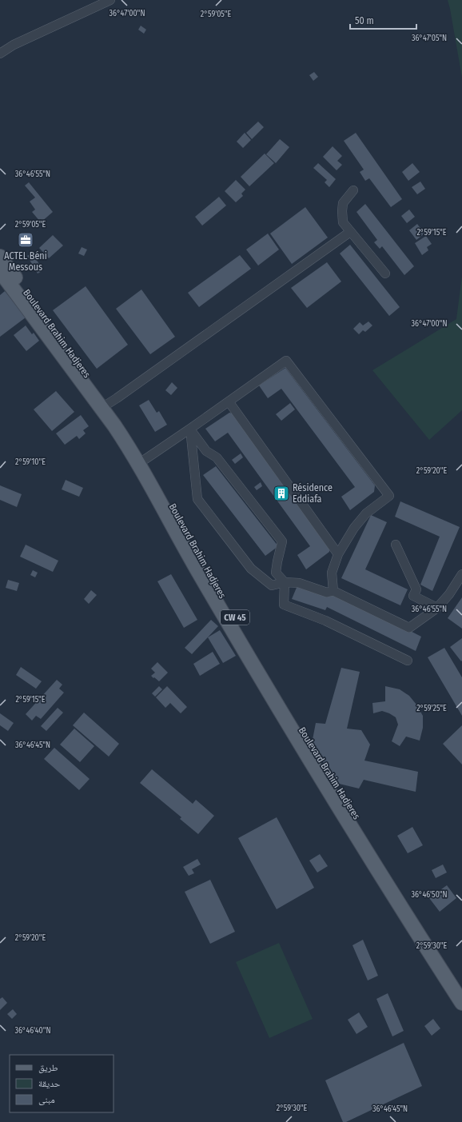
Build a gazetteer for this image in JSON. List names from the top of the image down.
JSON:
{
  "streets": {
    "main road": ["Boulevard Brahim Hadjeres", "CW 45"]
  },
  "places": {
    "office": ["ACTEL Béni Messous"],
    "building": ["Résidence Eddiafa"]
  },
  "legend": ["طريق", "حديقة", "مبنى"],
  "scale_bar": "50 m",
  "coordinates": [
    "36°47'00\"N",
    "2°59'05\"E",
    "36°47'05\"N",
    "36°46'55\"N",
    "2°59'15\"E",
    "2°59'10\"E",
    "2°59'20\"E",
    "2°59'25\"E",
    "36°46'45\"N",
    "36°46'50\"N",
    "2°59'30\"E",
    "36°46'40\"N"
  ]
}
